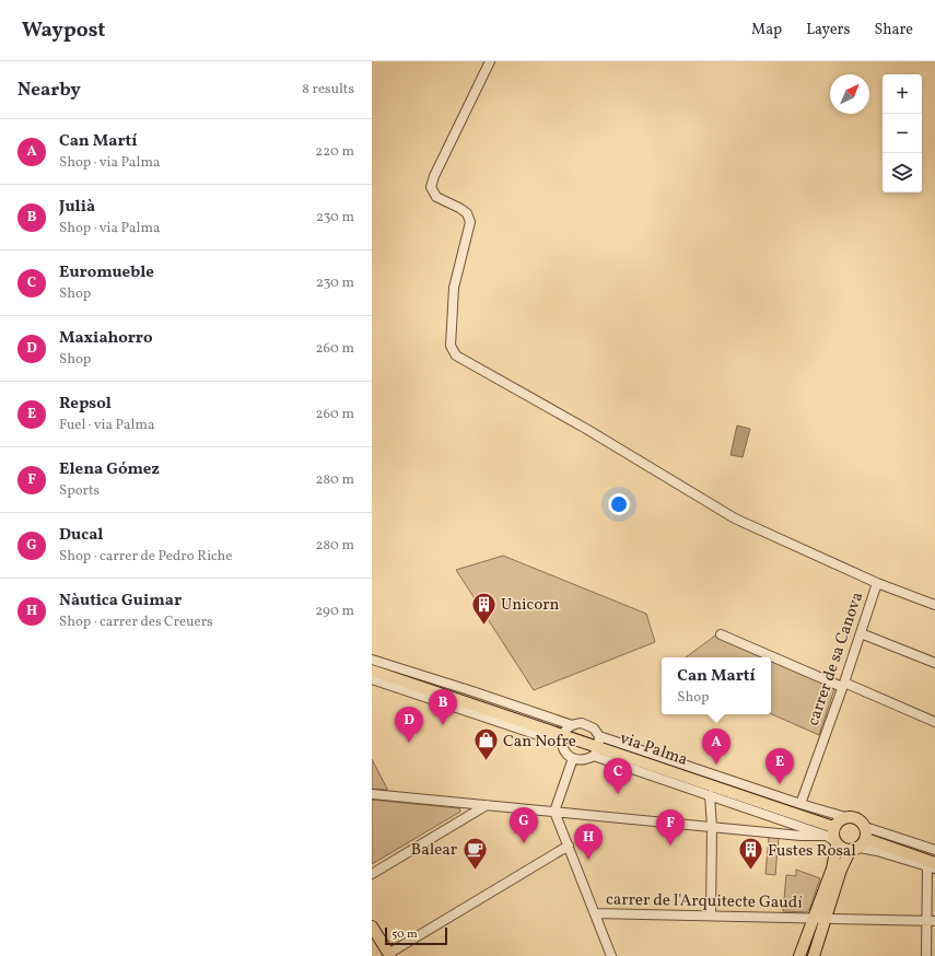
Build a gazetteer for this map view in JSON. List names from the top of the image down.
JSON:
{
  "streets": {
    "main road": ["via Palma"],
    "street": ["carrer de sa Canova", "carrer de l'Arquitecte Gaudí"]
  },
  "crossings": [
    ["carrer de sa Canova", "via Palma"]
  ],
  "places": {
    "building": ["Unicorn", "Fustes Rosal"],
    "shop": ["Can Nofre"],
    "cafe": ["Balear"]
  },
  "scale_bar": "50 m",
  "north": "top right",
  "page": {
    "header": "Waypost",
    "nav": ["Map", "Layers", "Share"],
    "heading": ["Nearby", "8 results"],
    "map_buttons": ["+", "−"],
    "list": [
      {
        "mark": "A",
        "name": "Can Martí",
        "note": "Shop · via Palma",
        "value": "220 m"
      },
      {
        "mark": "B",
        "name": "Julià",
        "note": "Shop · via Palma",
        "value": "230 m"
      },
      {
        "mark": "C",
        "name": "Euromueble",
        "note": "Shop",
        "value": "230 m"
      },
      {
        "mark": "D",
        "name": "Maxiahorro",
        "note": "Shop",
        "value": "260 m"
      },
      {
        "mark": "E",
        "name": "Repsol",
        "note": "Fuel · via Palma",
        "value": "260 m"
      },
      {
        "mark": "F",
        "name": "Elena Gómez",
        "note": "Sports",
        "value": "280 m"
      },
      {
        "mark": "G",
        "name": "Ducal",
        "note": "Shop · carrer de Pedro Riche",
        "value": "280 m"
      },
      {
        "mark": "H",
        "name": "Nàutica Guimar",
        "note": "Shop · carrer des Creuers",
        "value": "290 m"
      }
    ],
    "popup": ["Can Martí", "Shop"],
    "pins": [
      "B",
      "D",
      "A",
      "E",
      "C",
      "G",
      "F",
      "H"
    ],
    "scale": "50 m"
  }
}
